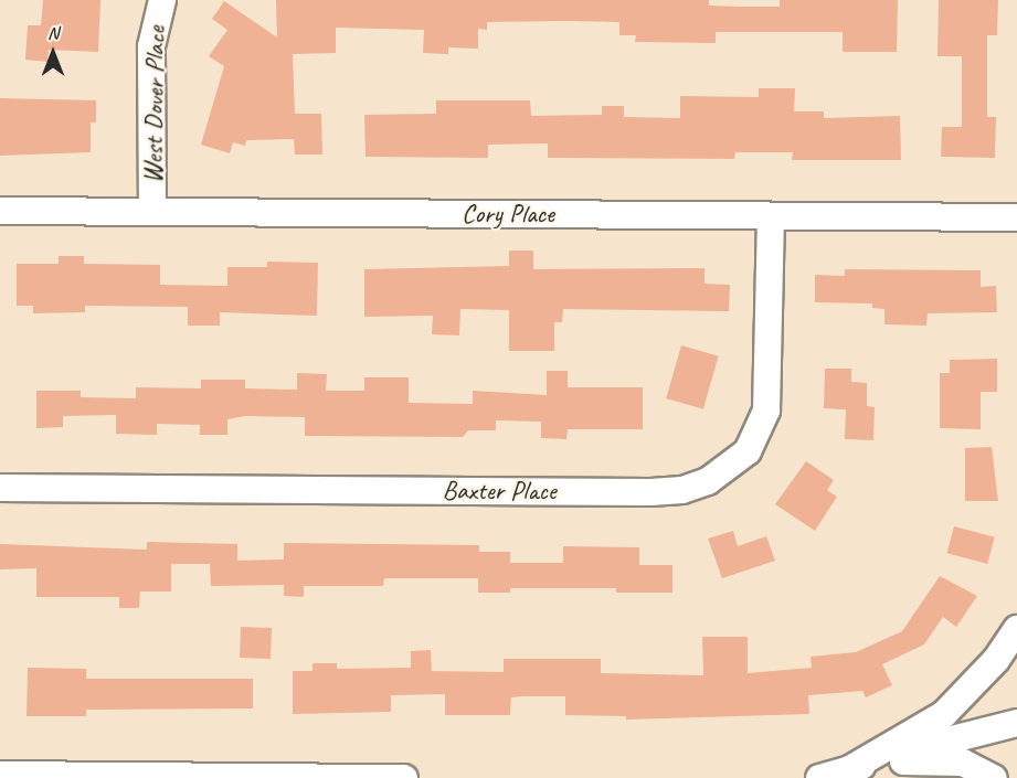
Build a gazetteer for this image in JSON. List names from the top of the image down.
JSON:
{
  "streets": {
    "street": ["West Dover Place", "Cory Place", "Baxter Place"]
  },
  "crossings": [
    ["West Dover Place", "Cory Place"],
    ["Cory Place", "Baxter Place"]
  ],
  "north": "top"
}
